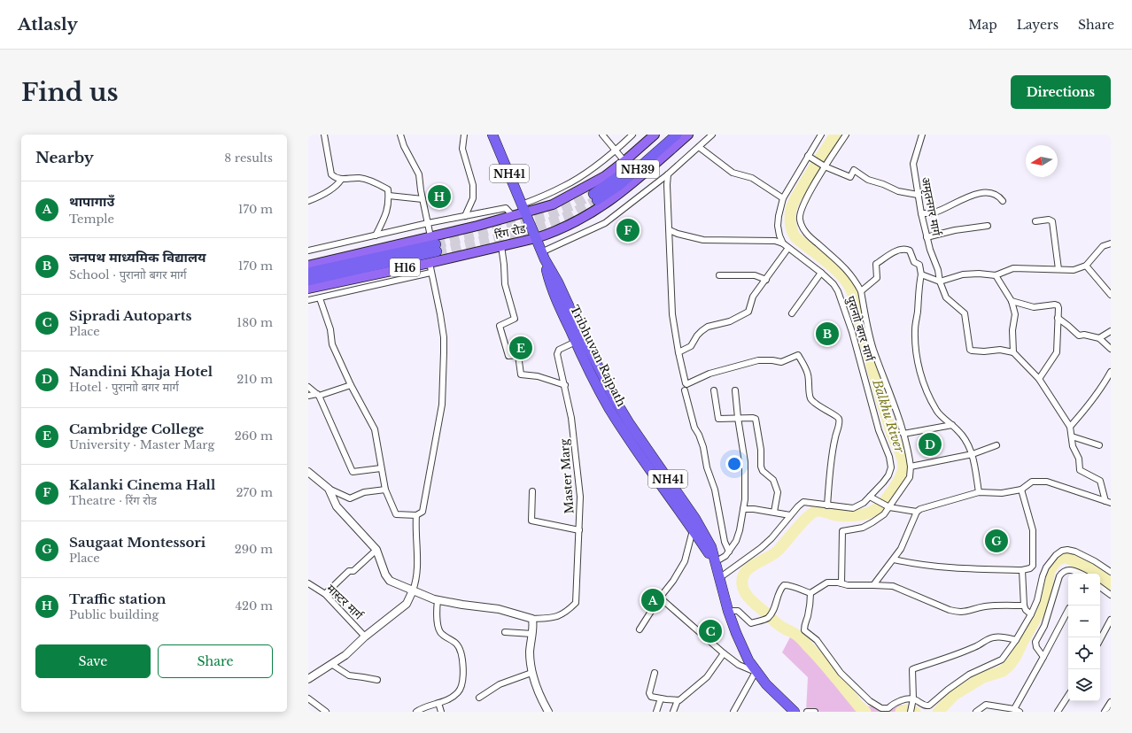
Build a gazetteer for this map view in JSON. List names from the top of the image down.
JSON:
{
  "streets": {
    "highway": ["NH39", "NH41", "Tribhuvan Rajpath"],
    "main road": ["रिंग रोड", "H16"],
    "street": [
      "अमृतनगर मार्ग",
      "पुरानाो बगर मार्ग",
      "Master Marg",
      "मास्टर मार्ग"
    ]
  },
  "crossings": [
    ["NH41", "रिंग रोड"],
    ["NH41", "Tribhuvan Rajpath"],
    ["रिंग रोड", "Tribhuvan Rajpath"],
    ["पुरानाो बगर मार्ग", "Tribhuvan Rajpath"],
    ["Tribhuvan Rajpath", "Master Marg"]
  ],
  "water": ["Balkhu River"],
  "north": "left",
  "page": {
    "header": "Atlasly",
    "nav": ["Map", "Layers", "Share"],
    "buttons": [
      "Directions",
      ["Save", "Share"]
    ],
    "title": "Find us",
    "heading": ["Nearby", "8 results"],
    "list": [
      {
        "mark": "A",
        "name": "थापागाउँ",
        "note": "Temple",
        "value": "170 m"
      },
      {
        "mark": "B",
        "name": "जनपथ माध्यमिक विद्यालय",
        "note": "School · पुरानाो बगर मार्ग",
        "value": "170 m"
      },
      {
        "mark": "C",
        "name": "Sipradi Autoparts",
        "note": "Place",
        "value": "180 m"
      },
      {
        "mark": "D",
        "name": "Nandini Khaja Hotel",
        "note": "Hotel · पुरानाो बगर मार्ग",
        "value": "210 m"
      },
      {
        "mark": "E",
        "name": "Cambridge College",
        "note": "University · Master Marg",
        "value": "260 m"
      },
      {
        "mark": "F",
        "name": "Kalanki Cinema Hall",
        "note": "Theatre · रिंग रोड",
        "value": "270 m"
      },
      {
        "mark": "G",
        "name": "Saugaat Montessori",
        "note": "Place",
        "value": "290 m"
      },
      {
        "mark": "H",
        "name": "Traffic station",
        "note": "Public building",
        "value": "420 m"
      }
    ],
    "pins": [
      "H",
      "F",
      "B",
      "E",
      "D",
      "G",
      "A",
      "C"
    ],
    "map_buttons": ["+", "−"]
  }
}
